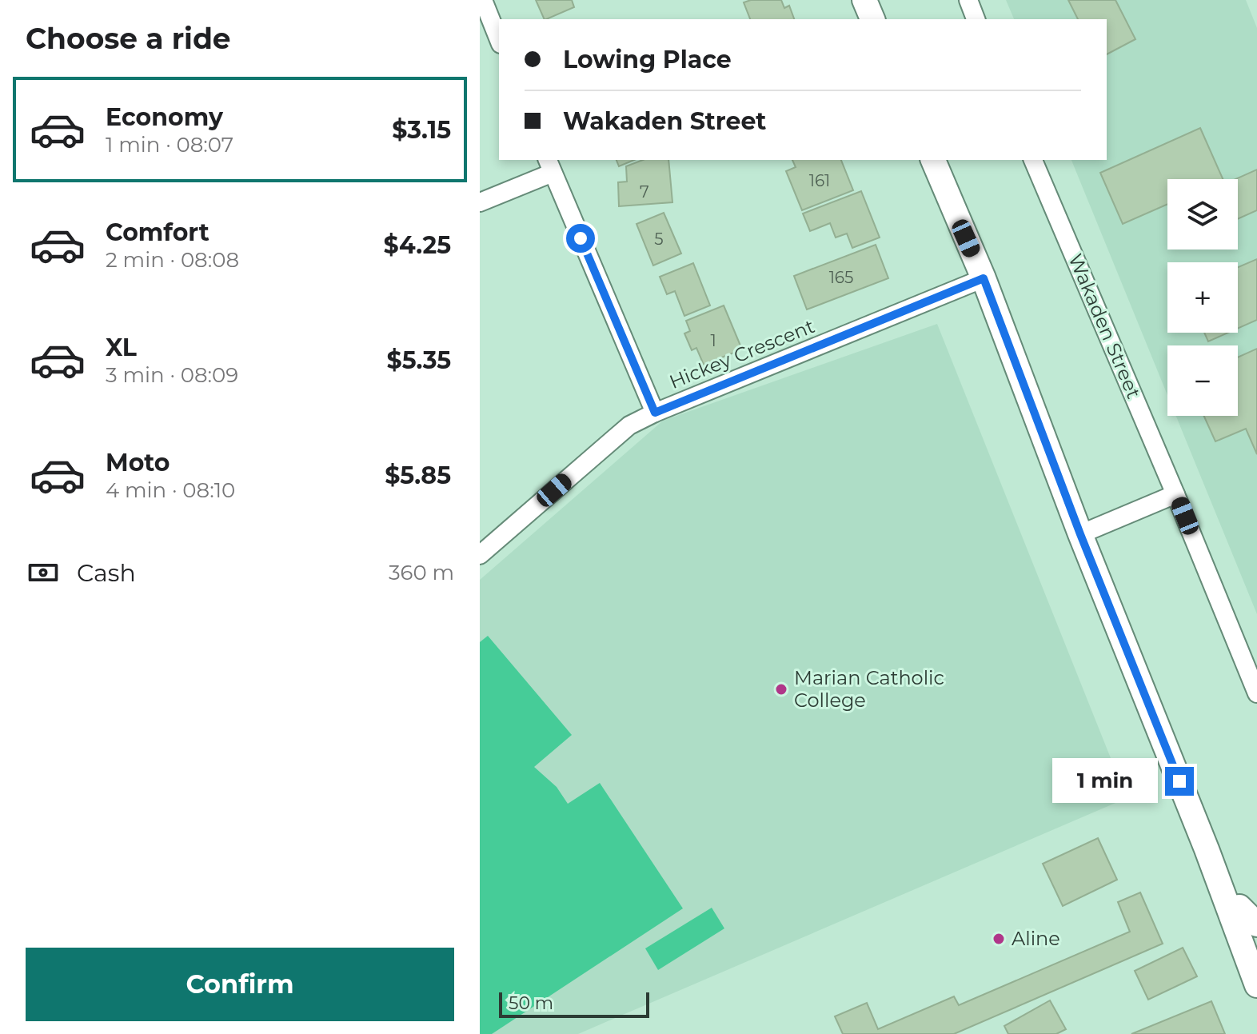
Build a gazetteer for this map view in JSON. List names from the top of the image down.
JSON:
{
  "streets": {
    "street": ["Wakaden Street", "Hickey Crescent"]
  },
  "places": ["Marian Catholic College", "Aline"],
  "house_numbers": [
    "161",
    "7",
    "5",
    "165",
    "1"
  ],
  "scale_bar": "50 m",
  "page": {
    "heading": "Choose a ride",
    "banner": ["Lowing Place", "Wakaden Street"],
    "list": [
      {
        "name": "Economy",
        "note": "1 min · 08:07",
        "value": "$3.15"
      },
      {
        "name": "Comfort",
        "note": "2 min · 08:08",
        "value": "$4.25"
      },
      {
        "name": "XL",
        "note": "3 min · 08:09",
        "value": "$5.35"
      },
      {
        "name": "Moto",
        "note": "4 min · 08:10",
        "value": "$5.85"
      }
    ],
    "map_buttons": ["+", "−"],
    "pay": ["Cash", "360 m"],
    "bubble": "1 min",
    "buttons": "Confirm",
    "scale": "50 m"
  }
}
